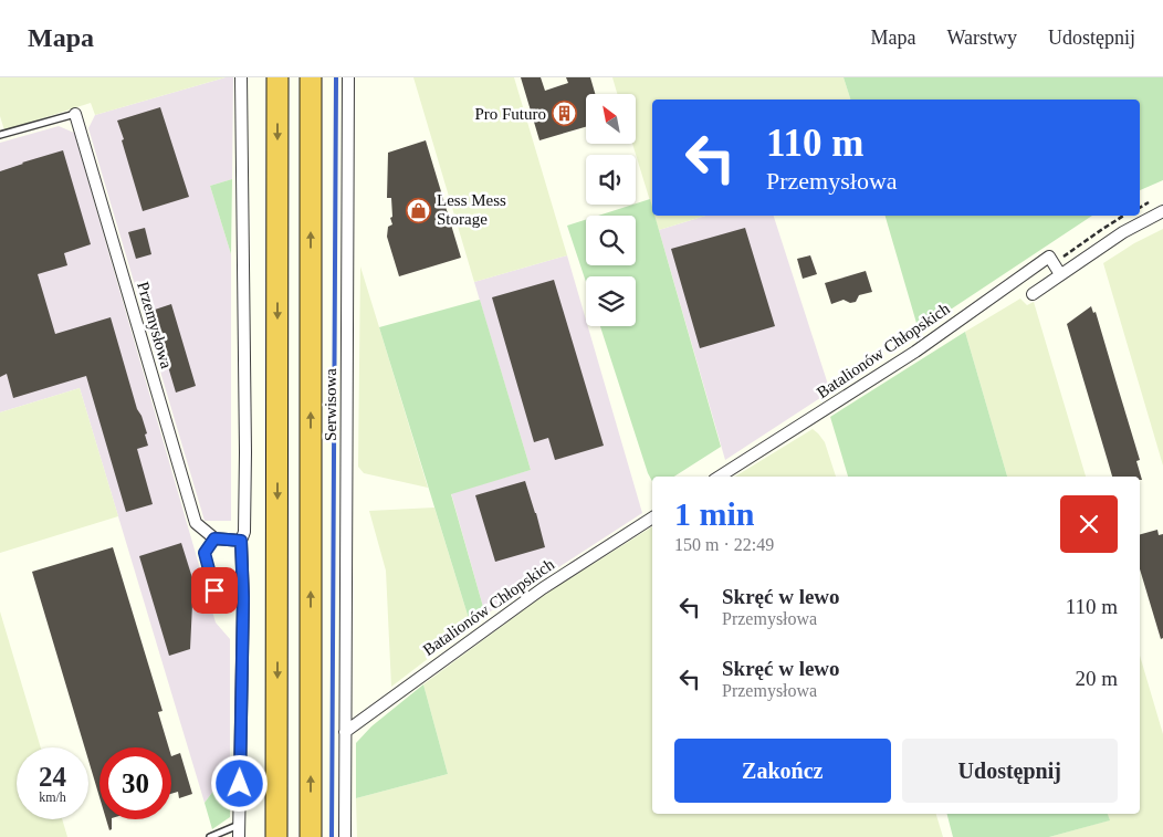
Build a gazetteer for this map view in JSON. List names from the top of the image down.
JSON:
{
  "streets": {
    "street": ["Przemysłowa", "Batalionów Chłopskich", "Serwisowa"]
  },
  "crossings": [
    ["Batalionów Chłopskich", "Serwisowa"]
  ],
  "places": {
    "building": ["Pro Futuro"],
    "shop": ["Less Mess Storage"]
  },
  "north": "top left",
  "page": {
    "header": "Mapa",
    "nav": ["Mapa", "Warstwy", "Udostępnij"],
    "turn": ["110 m", "Przemysłowa"],
    "heading": ["1 min", "150 m · 22:49"],
    "list": [
      {
        "name": "Skręć w lewo",
        "note": "Przemysłowa",
        "value": "110 m"
      },
      {
        "name": "Skręć w lewo",
        "note": "Przemysłowa",
        "value": "20 m"
      }
    ],
    "buttons": ["Zakończ", "Udostępnij"],
    "speed": "24 km/h",
    "limit": "30"
  }
}
